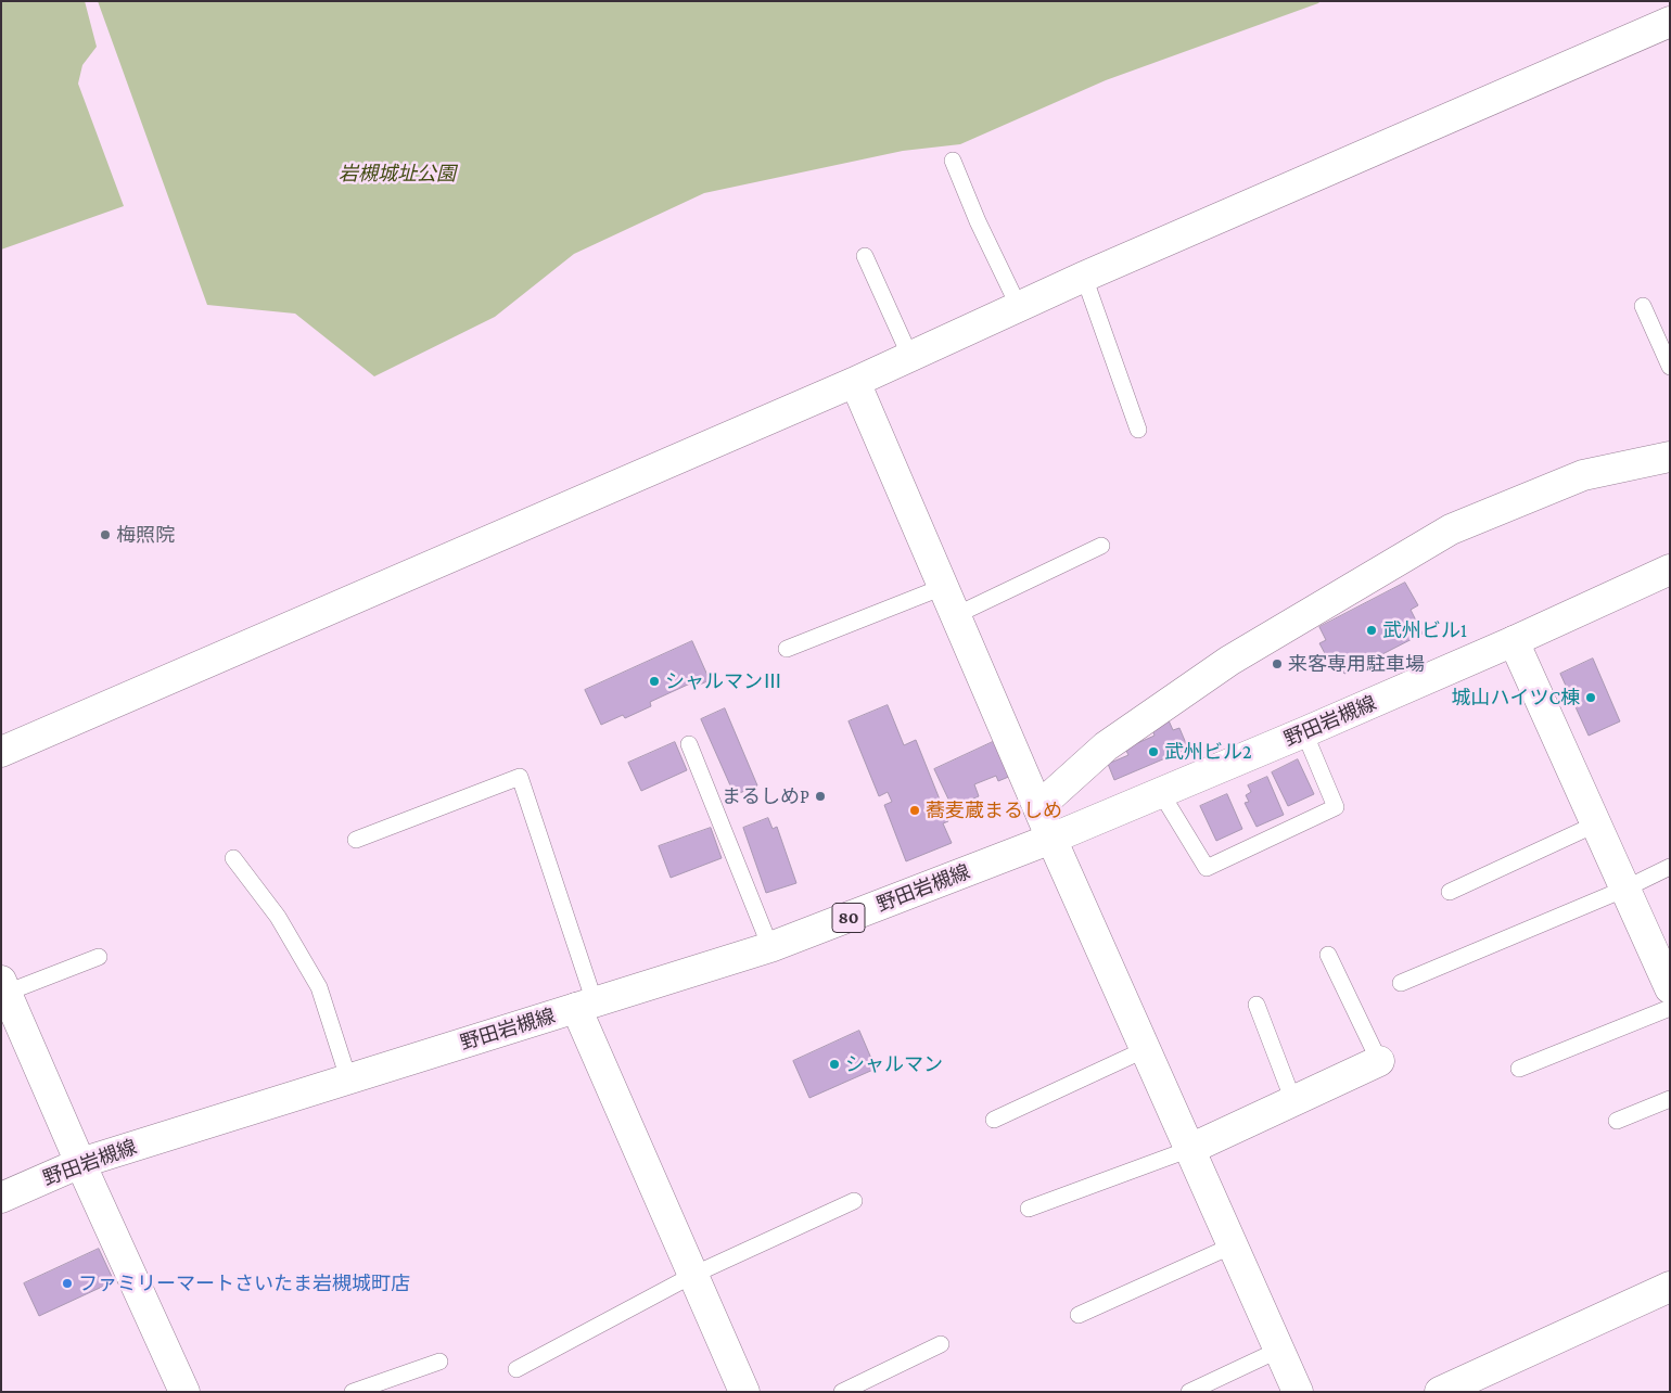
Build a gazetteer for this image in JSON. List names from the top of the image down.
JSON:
{
  "streets": {
    "street": ["野田岩槻線", "80"]
  },
  "parks": ["岩槻城址公園"],
  "places": [
    "梅照院",
    "武州ビル1",
    "来客専用駐車場",
    "シャルマンⅢ",
    "城山ハイツC棟",
    "武州ビル2",
    "まるしめP",
    "蕎麦蔵まるしめ",
    "シャルマン",
    "ファミリーマートさいたま岩槻城町店"
  ]
}
